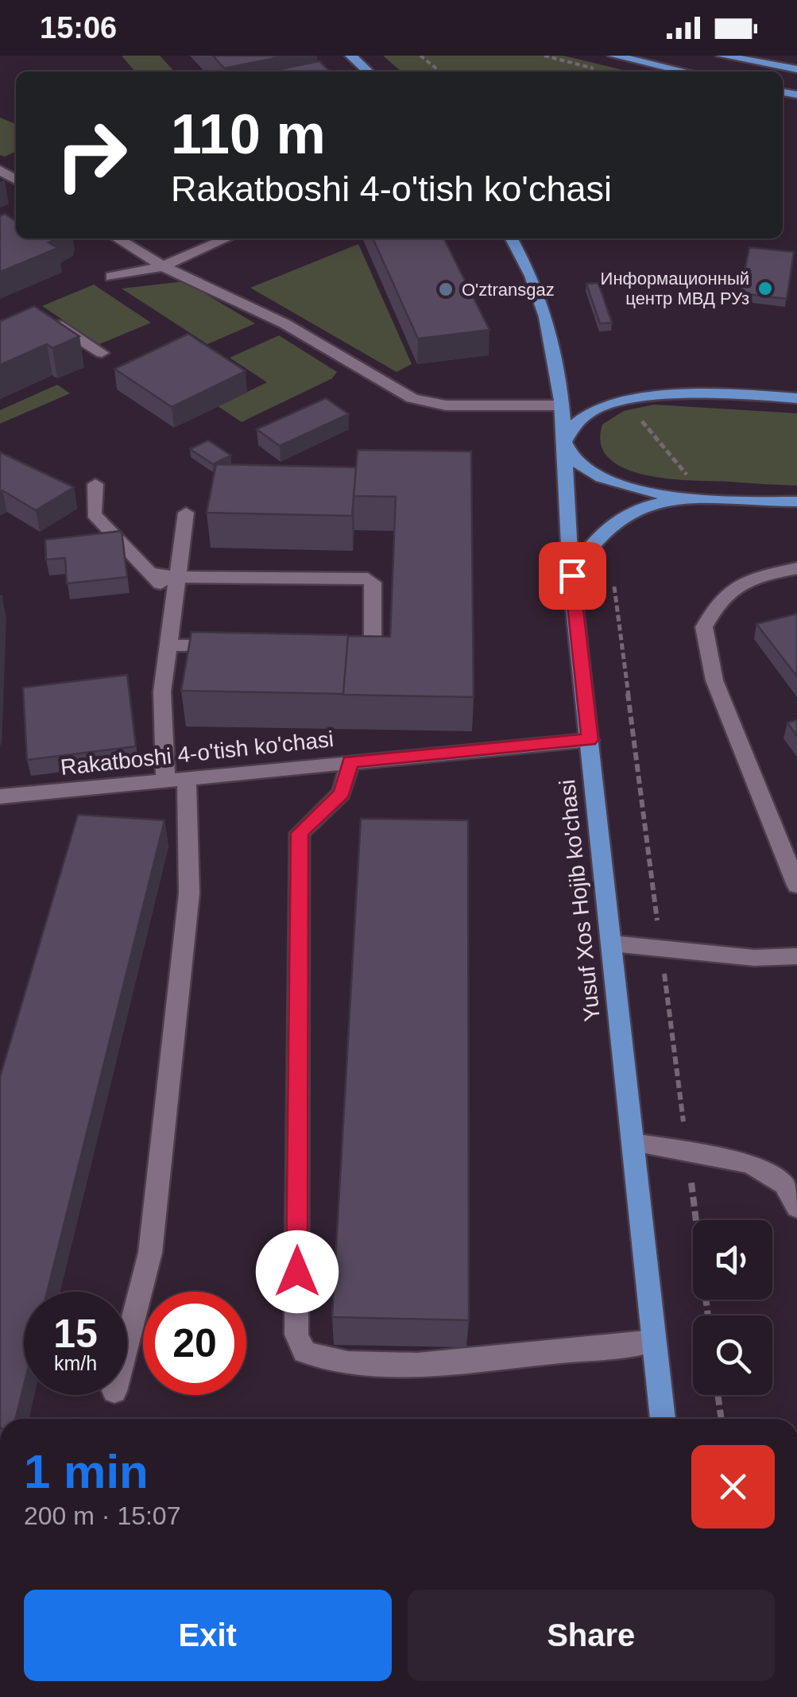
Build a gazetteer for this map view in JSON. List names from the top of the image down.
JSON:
{
  "streets": {
    "main road": ["Yusuf Xos Hojib ko'chasi"],
    "street": ["Rakatboshi 4-o'tish ko'chasi"]
  },
  "crossings": [
    ["Rakatboshi 4-o'tish ko'chasi", "Yusuf Xos Hojib ko'chasi"]
  ],
  "places": ["Информационный центр МВД РУз", "O'ztransgaz"],
  "page": {
    "status": "15:06",
    "turn": ["110 m", "Rakatboshi 4-o'tish ko'chasi"],
    "speed": "15 km/h",
    "limit": "20",
    "heading": ["1 min", "200 m · 15:07"],
    "buttons": ["Exit", "Share"]
  }
}
